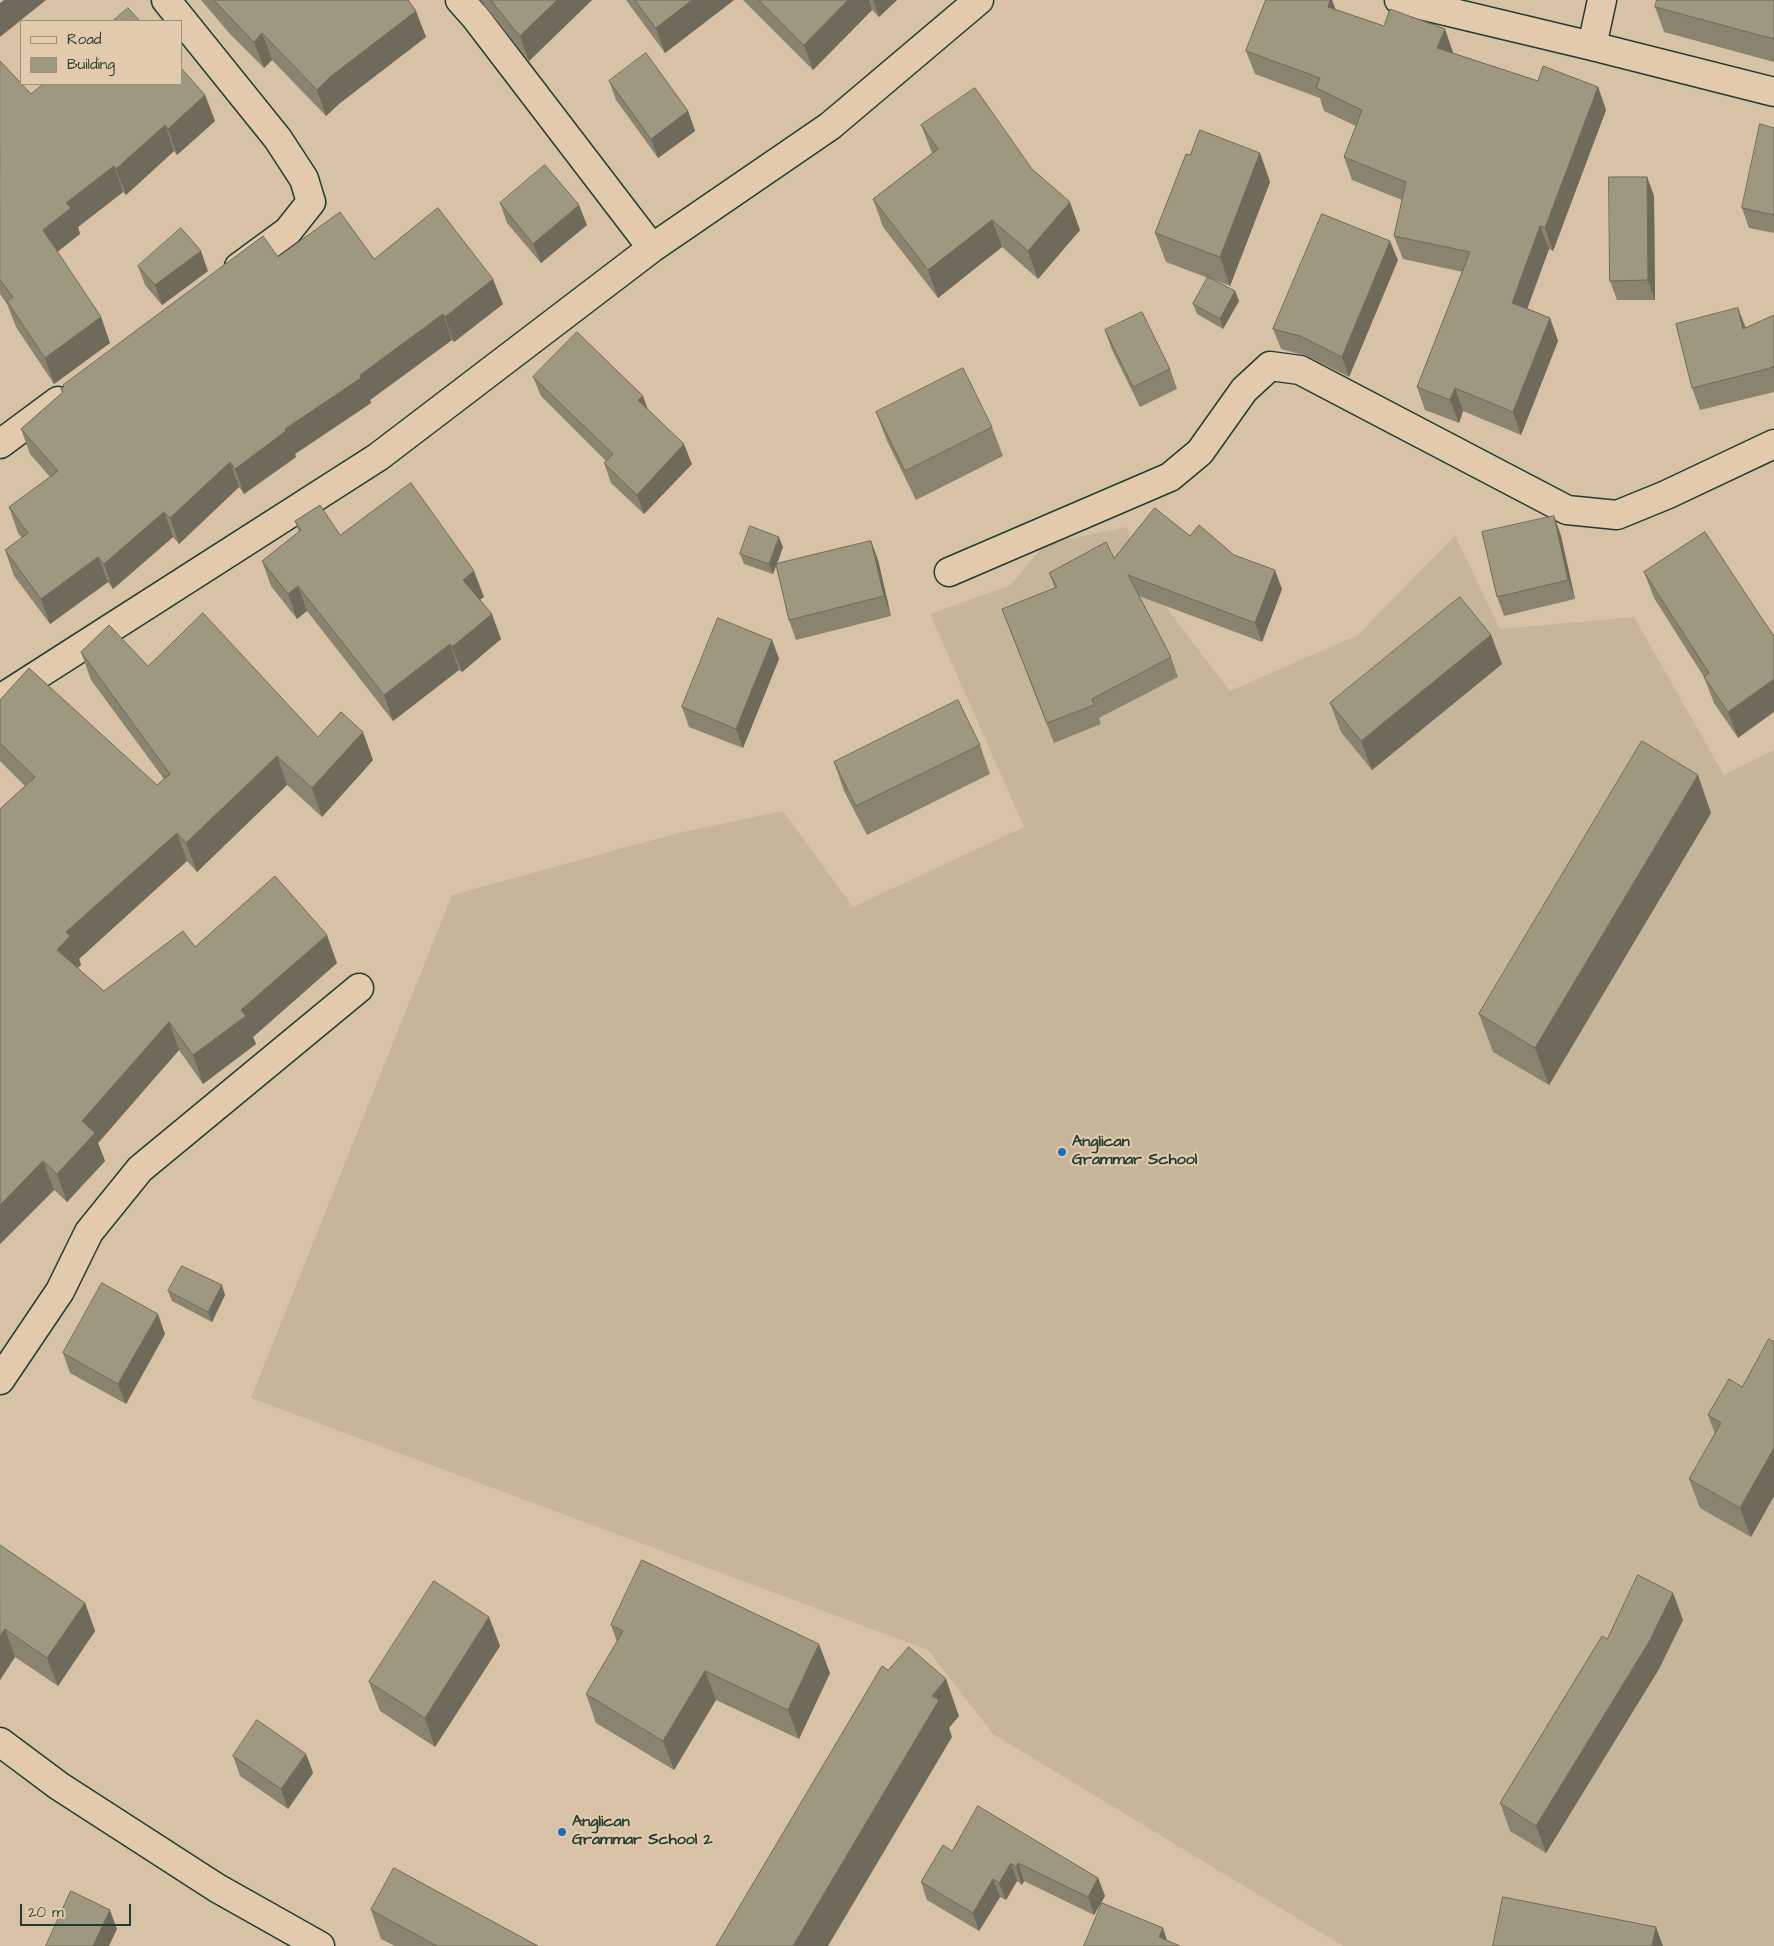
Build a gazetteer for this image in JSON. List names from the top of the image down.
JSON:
{
  "places": ["Anglican Grammar School", "Anglican Grammar School 2"],
  "legend": ["Road", "Building"],
  "scale_bar": "20 m"
}
